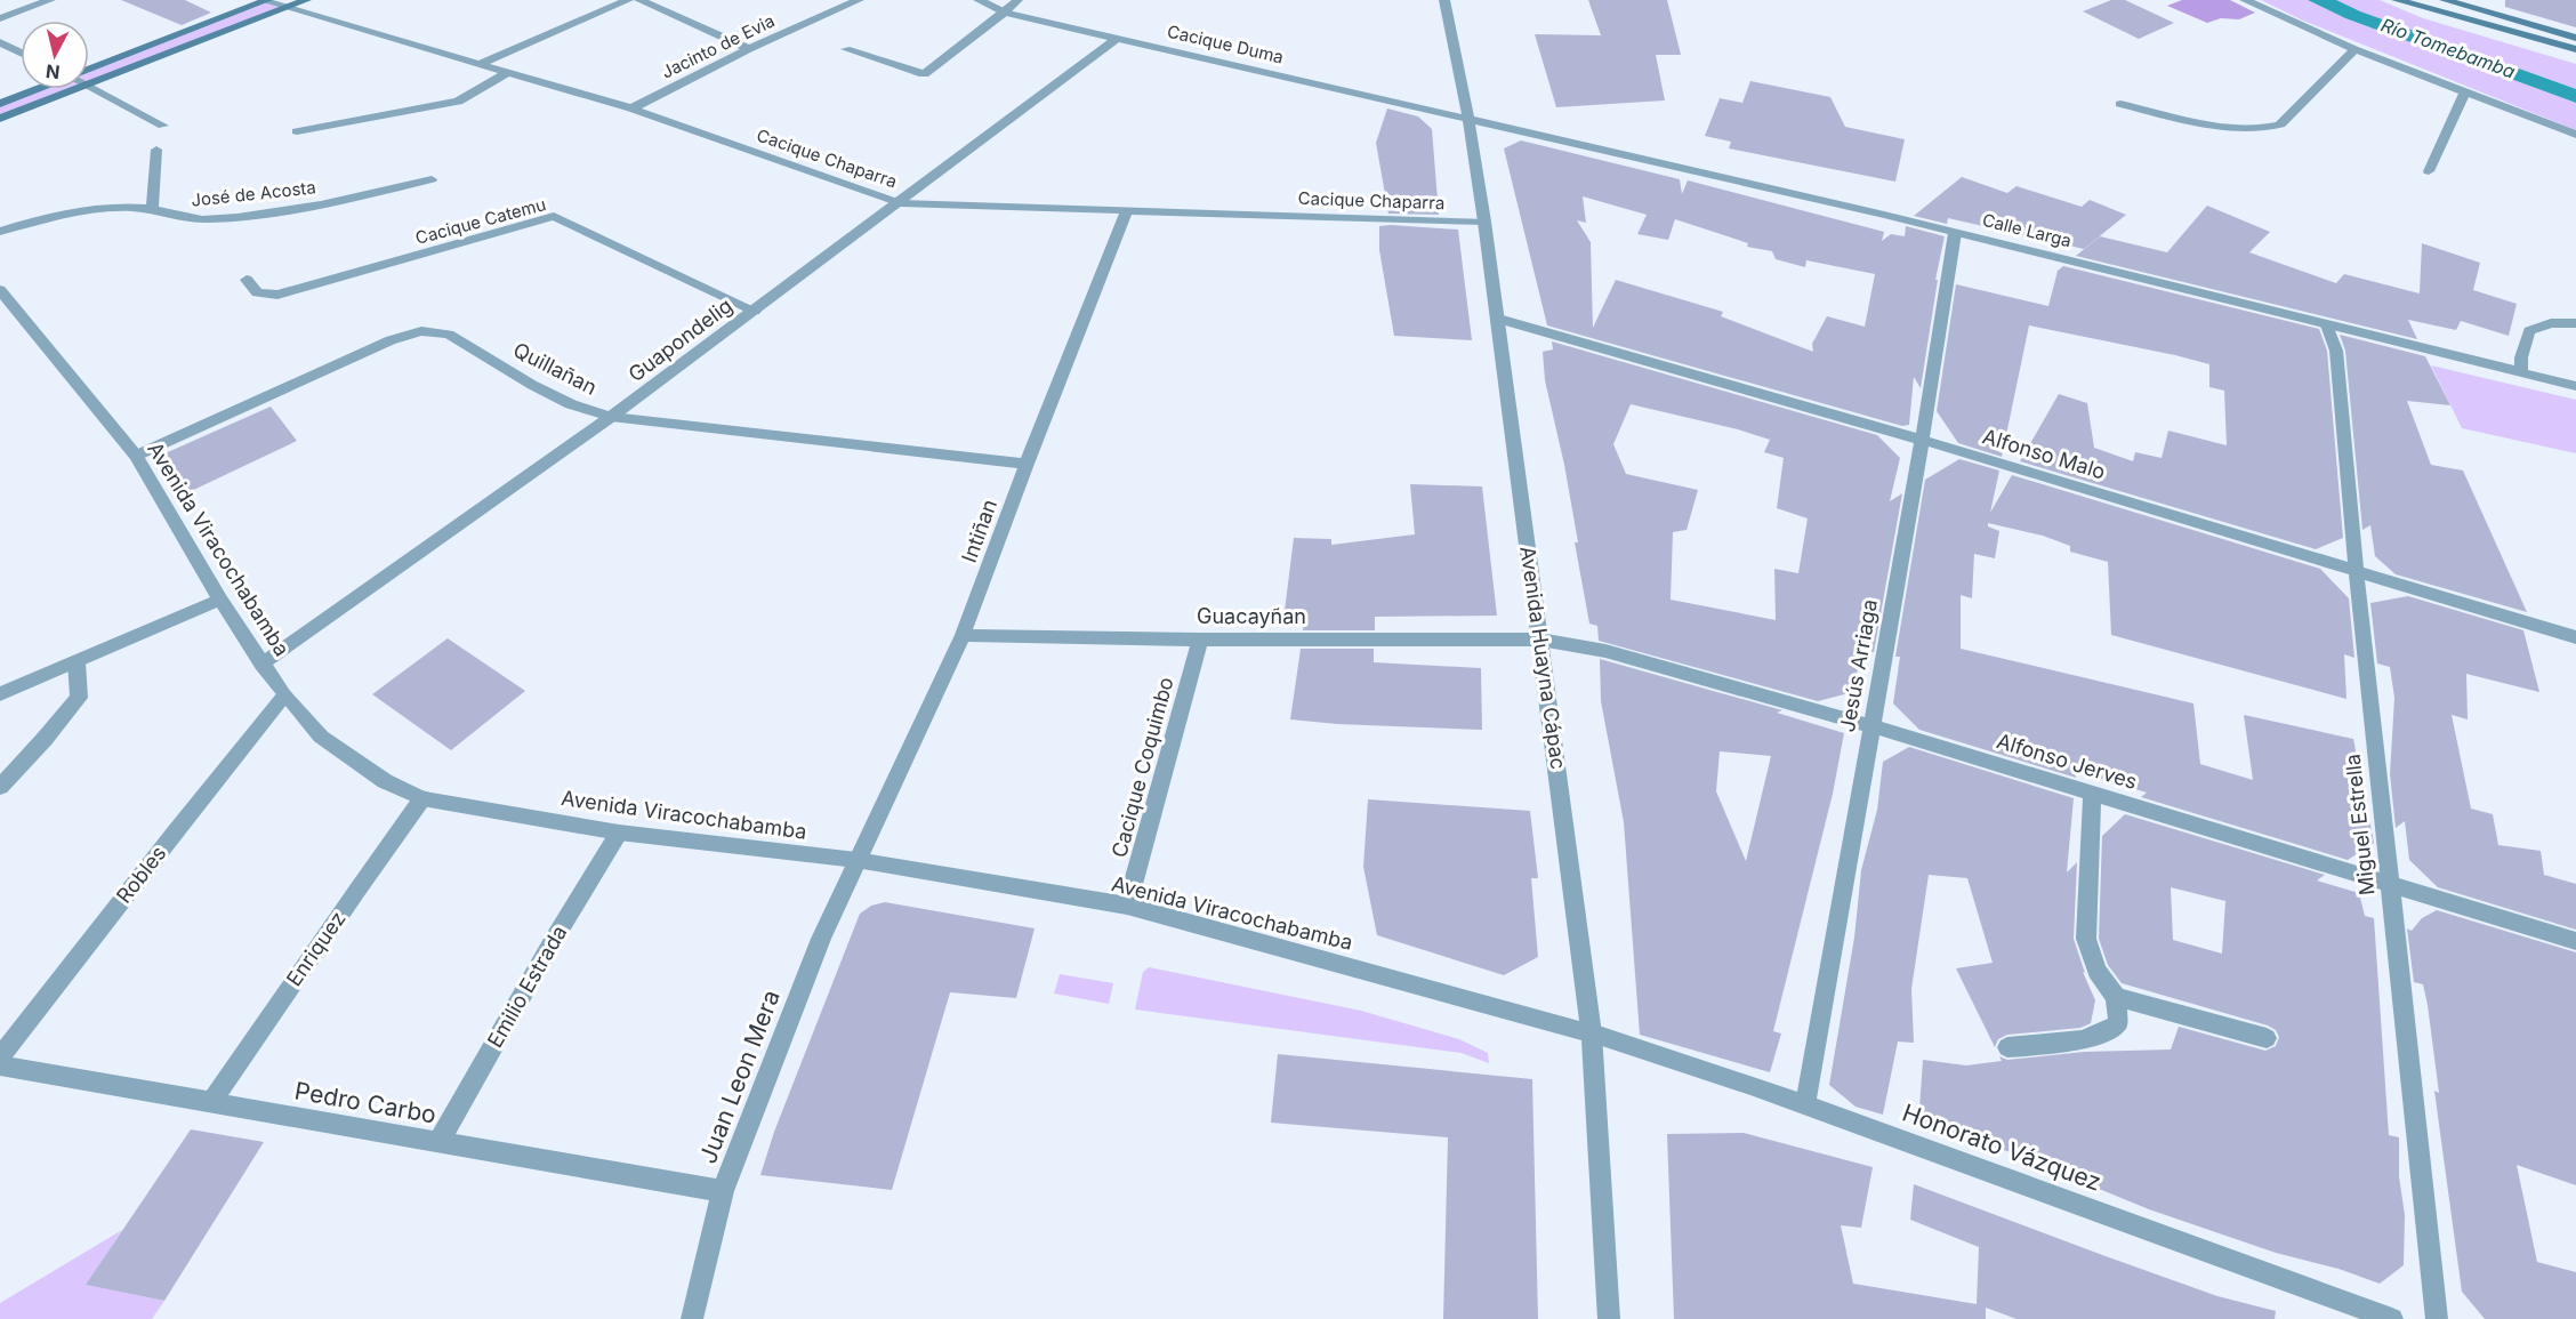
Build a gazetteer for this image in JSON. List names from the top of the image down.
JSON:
{
  "streets": {
    "street": [
      "Cacique Duma",
      "Jacinto de Evia",
      "Cacique Chaparra",
      "José de Acosta",
      "Cacique Catemu",
      "Calle Larga",
      "Guapondelig",
      "Quillañan",
      "Alfonso Malo",
      "Intiñan",
      "Avenida Viracochabamba",
      "Guacayñan",
      "Avenida Huayna Cápac",
      "Jesús Arriaga",
      "Alfonso Jerves",
      "Cacique Coquimbo",
      "Miguel Estrella",
      "Robles",
      "Enriquez",
      "Emilio Estrada",
      "Juan Leon Mera",
      "Pedro Carbo",
      "Honorato Vázquez"
    ]
  },
  "crossings": [
    ["Cacique Duma", "Calle Larga"],
    ["Cacique Duma", "Guapondelig"],
    ["Cacique Duma", "Avenida Huayna Cápac"],
    ["Jacinto de Evia", "Cacique Chaparra"],
    ["Cacique Chaparra", "Guapondelig"],
    ["Cacique Chaparra", "Intiñan"],
    ["Cacique Chaparra", "Avenida Huayna Cápac"],
    ["Cacique Catemu", "Guapondelig"],
    ["Calle Larga", "Avenida Huayna Cápac"],
    ["Calle Larga", "Jesús Arriaga"],
    ["Calle Larga", "Miguel Estrella"],
    ["Guapondelig", "Quillañan"],
    ["Guapondelig", "Avenida Viracochabamba"],
    ["Quillañan", "Intiñan"],
    ["Quillañan", "Avenida Viracochabamba"],
    ["Alfonso Malo", "Avenida Huayna Cápac"],
    ["Alfonso Malo", "Jesús Arriaga"],
    ["Alfonso Malo", "Miguel Estrella"],
    ["Intiñan", "Avenida Viracochabamba"],
    ["Intiñan", "Guacayñan"],
    ["Intiñan", "Juan Leon Mera"],
    ["Avenida Viracochabamba", "Avenida Huayna Cápac"],
    ["Avenida Viracochabamba", "Cacique Coquimbo"],
    ["Avenida Viracochabamba", "Robles"],
    ["Avenida Viracochabamba", "Enriquez"],
    ["Avenida Viracochabamba", "Emilio Estrada"],
    ["Avenida Viracochabamba", "Juan Leon Mera"],
    ["Avenida Viracochabamba", "Honorato Vázquez"],
    ["Guacayñan", "Avenida Huayna Cápac"],
    ["Guacayñan", "Alfonso Jerves"],
    ["Guacayñan", "Cacique Coquimbo"],
    ["Avenida Huayna Cápac", "Alfonso Jerves"],
    ["Avenida Huayna Cápac", "Honorato Vázquez"],
    ["Jesús Arriaga", "Alfonso Jerves"],
    ["Jesús Arriaga", "Honorato Vázquez"],
    ["Alfonso Jerves", "Miguel Estrella"],
    ["Enriquez", "Pedro Carbo"],
    ["Emilio Estrada", "Pedro Carbo"],
    ["Juan Leon Mera", "Pedro Carbo"]
  ],
  "water": ["Río Tomebamba"],
  "north": "bottom"
}
